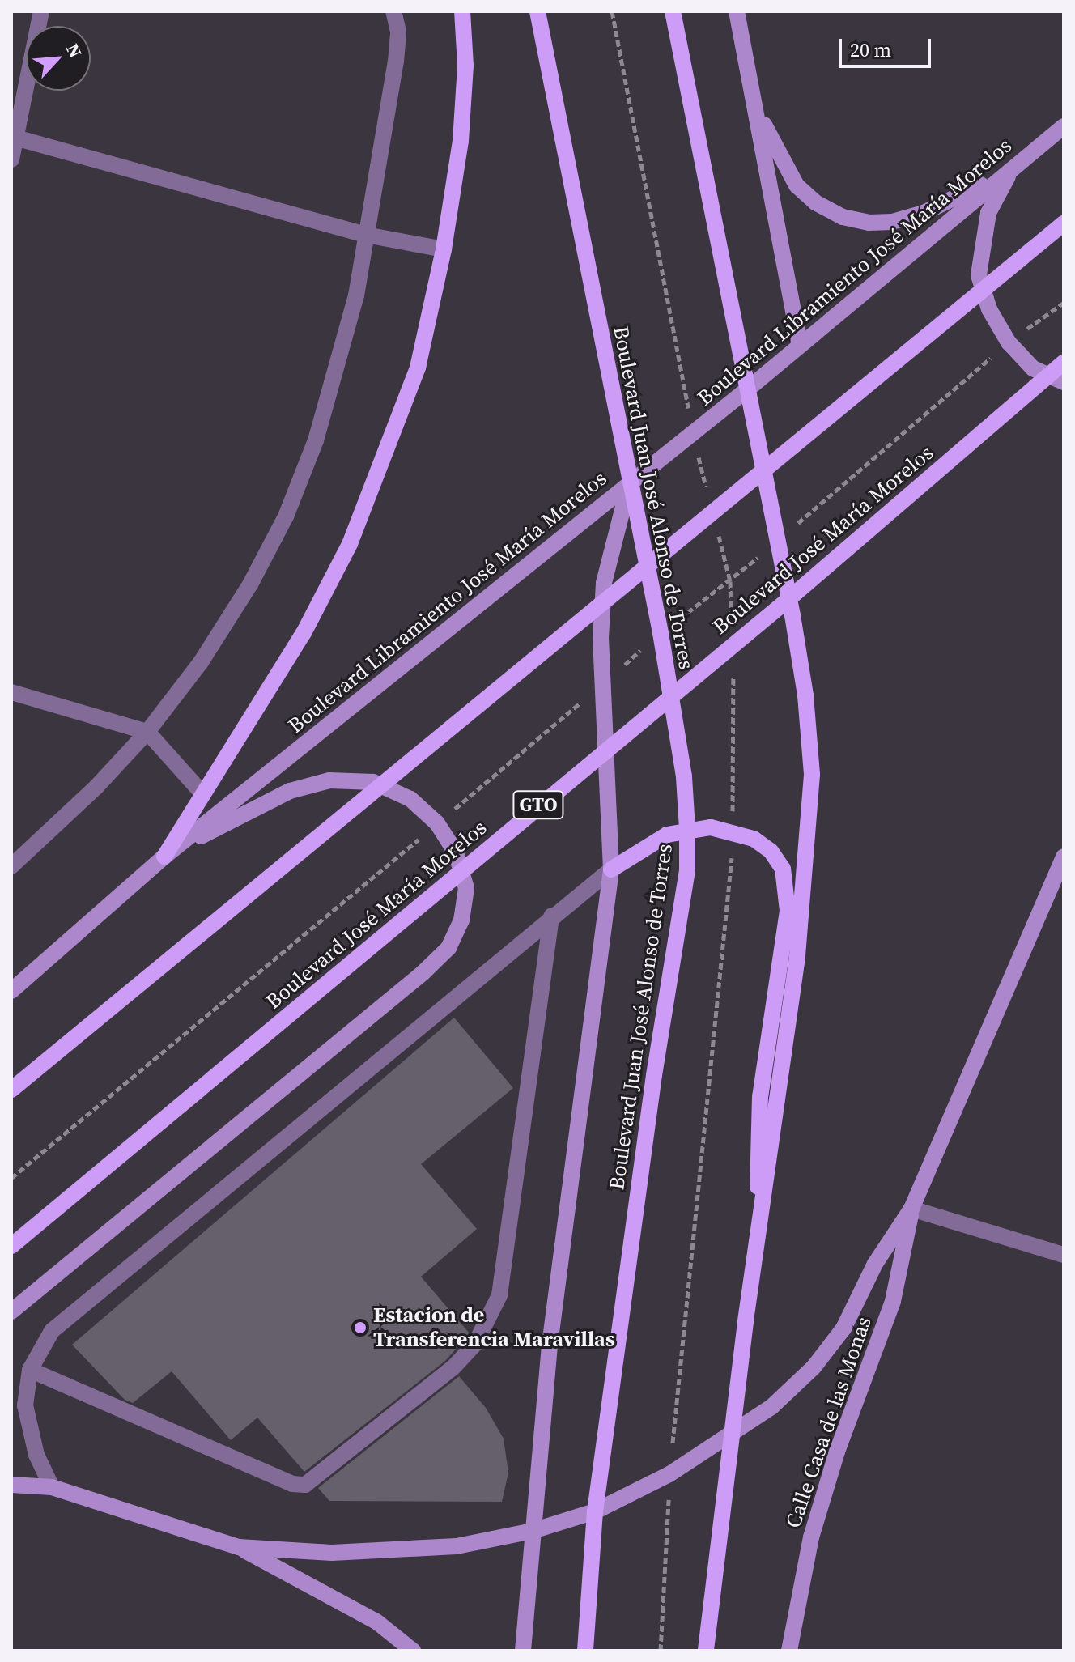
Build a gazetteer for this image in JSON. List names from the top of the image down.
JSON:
{
  "streets": {
    "main road": ["Boulevard Juan José Alonso de Torres", "Boulevard José María Morelos", "GTO"],
    "street": ["Boulevard Libramiento José María Morelos", "Calle Casa de las Monas"]
  },
  "crossings": [
    ["Boulevard Libramiento José María Morelos", "Boulevard Juan José Alonso de Torres"]
  ],
  "places": ["Estacion de Transferencia Maravillas"],
  "scale_bar": "20 m",
  "north": "top right"
}
